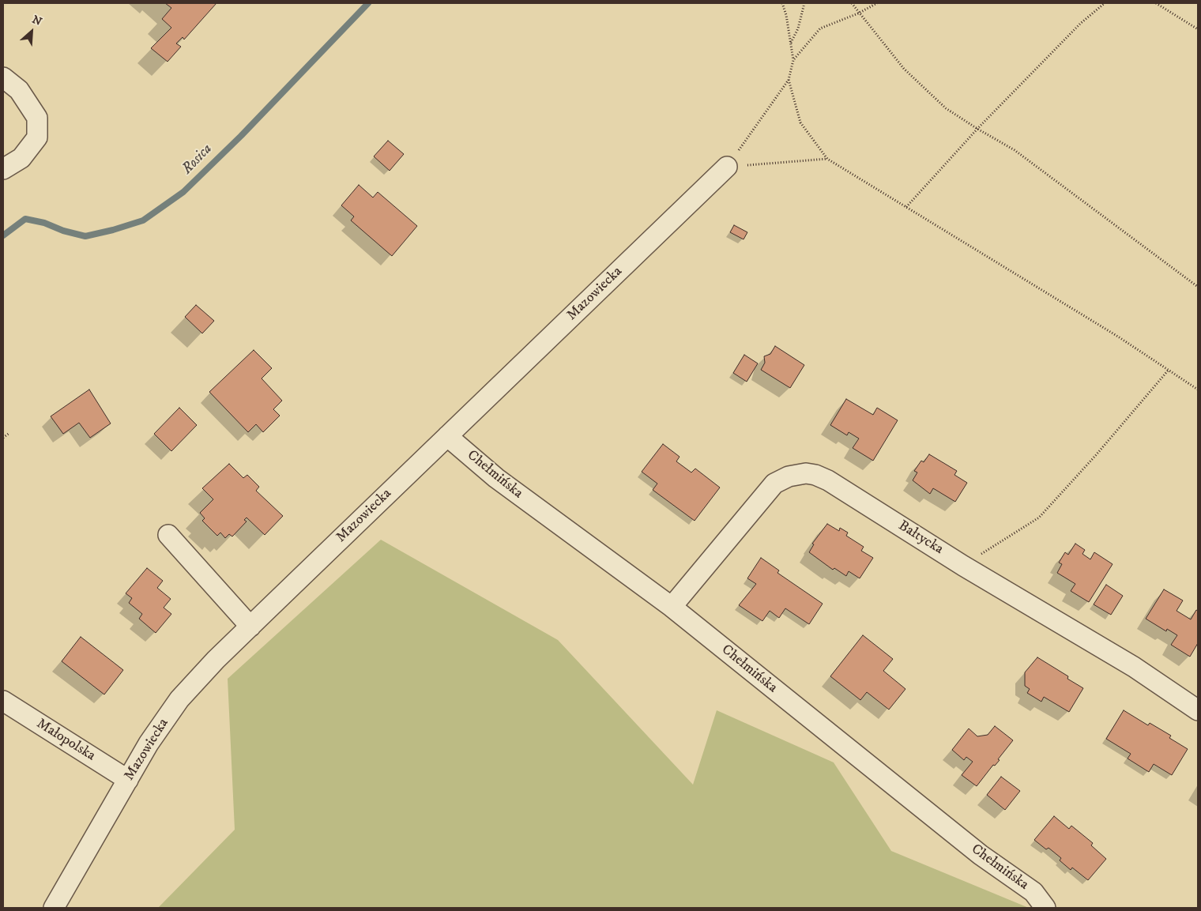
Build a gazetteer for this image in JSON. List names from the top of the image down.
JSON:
{
  "streets": {
    "street": [
      "Mazowiecka",
      "Chełmińska",
      "Bałtycka",
      "Małopolska"
    ]
  },
  "crossings": [
    ["Mazowiecka", "Chełmińska"],
    ["Mazowiecka", "Małopolska"],
    ["Chełmińska", "Bałtycka"]
  ],
  "water": ["Rosica"],
  "north": "top right"
}
